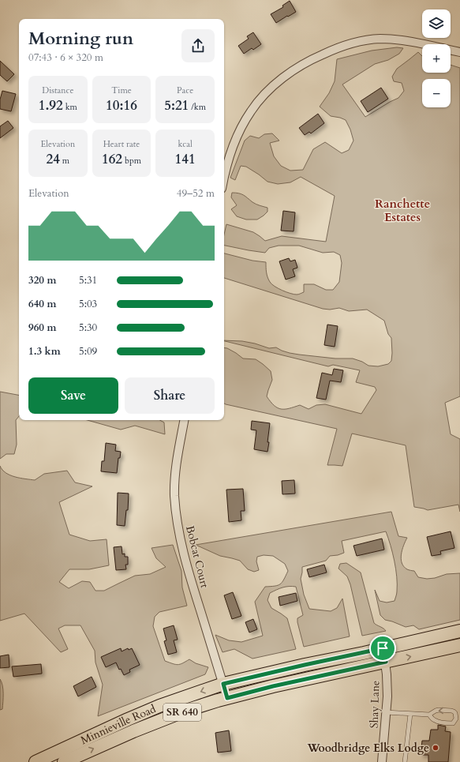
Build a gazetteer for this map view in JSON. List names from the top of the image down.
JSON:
{
  "streets": {
    "main road": ["SR 640", "Minnieville Road"],
    "street": ["Bobcat Court", "Shay Lane"]
  },
  "crossings": [
    ["Bobcat Court", "Minnieville Road"],
    ["Shay Lane", "Minnieville Road"]
  ],
  "districts": ["Ranchette Estates"],
  "places": ["Woodbridge Elks Lodge"],
  "page": {
    "map_buttons": ["+", "−"],
    "heading": ["Morning run", "07:43 · 6 × 320 m"],
    "stats": [
      ["Distance", "1.92 km"],
      ["Time", "10:16"],
      ["Pace", "5:21 /km"],
      ["Elevation", "24 m"],
      ["Heart rate", "162 bpm"],
      ["kcal", "141"]
    ],
    "chart": ["Elevation", "49–52 m"],
    "list": [
      {
        "name": "320 m",
        "note": "5:31"
      },
      {
        "name": "640 m",
        "note": "5:03"
      },
      {
        "name": "960 m",
        "note": "5:30"
      },
      {
        "name": "1.3 km",
        "note": "5:09"
      }
    ],
    "buttons": ["Save", "Share"]
  }
}
